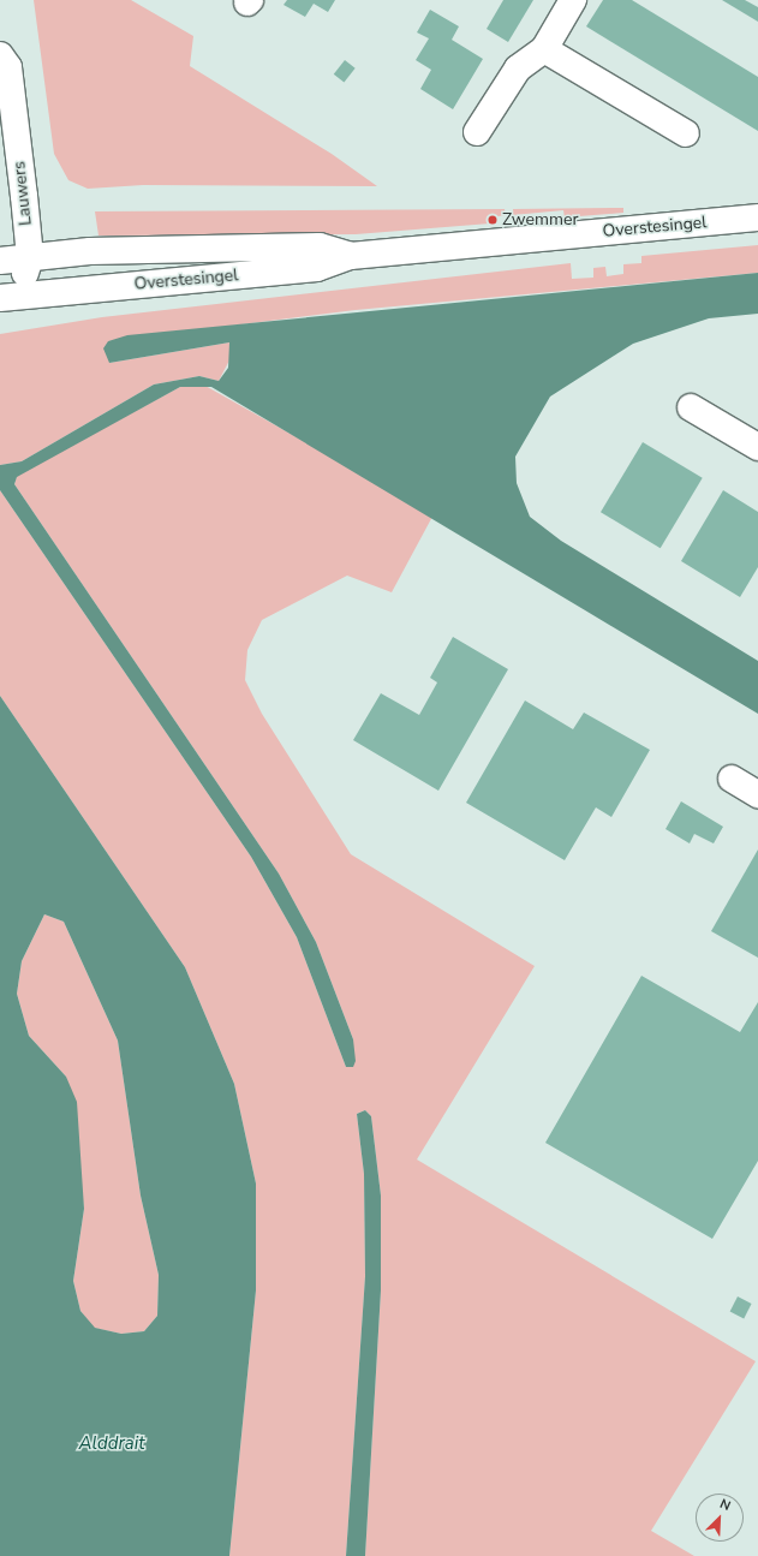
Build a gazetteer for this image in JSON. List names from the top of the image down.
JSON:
{
  "streets": {
    "street": ["Lauwers", "Overstesingel"]
  },
  "crossings": [
    ["Lauwers", "Overstesingel"]
  ],
  "water": ["Alddrait"],
  "places": ["Zwemmer"],
  "north": "top right"
}
